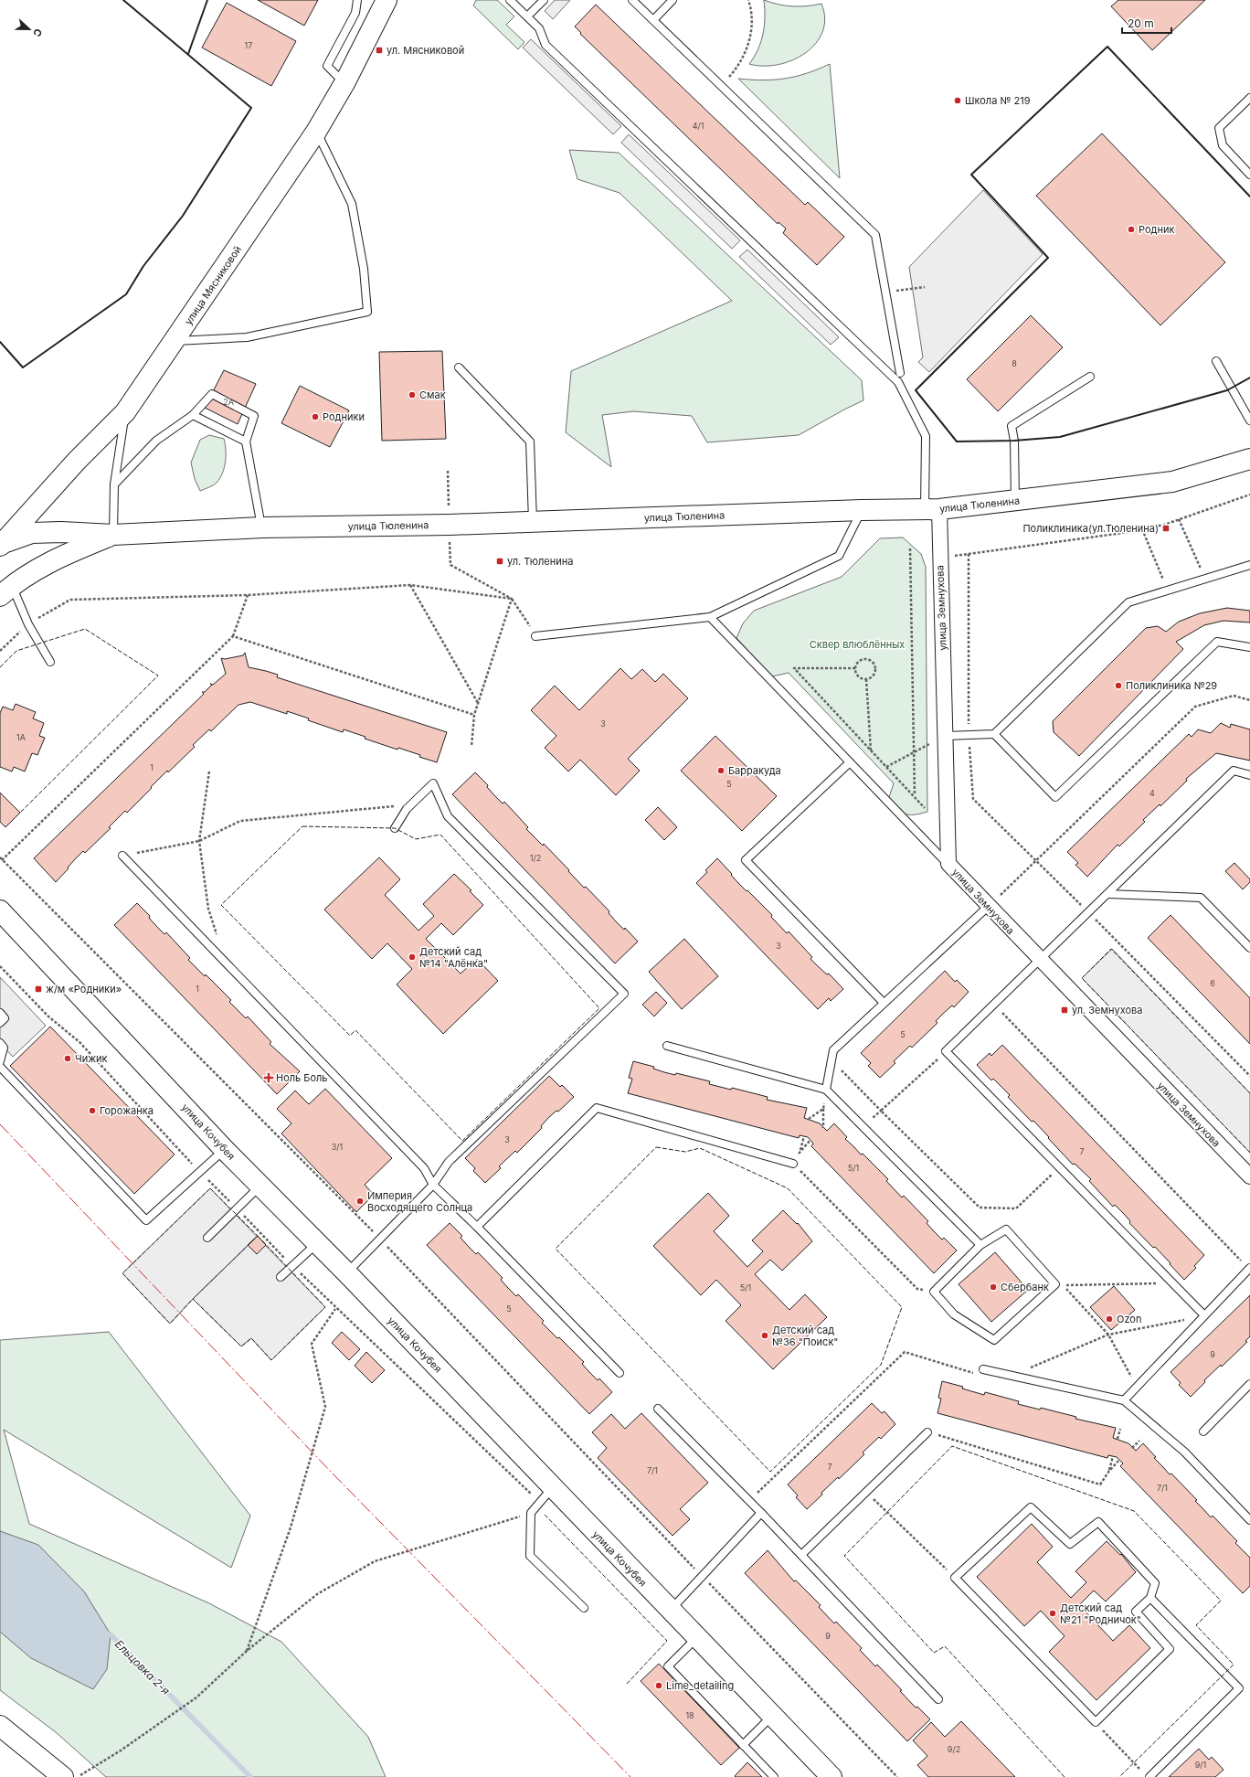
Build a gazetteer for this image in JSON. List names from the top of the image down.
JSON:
{
  "streets": {
    "street": [
      "улица Мясниковой",
      "улица Тюленина",
      "улица Земнухова",
      "улица Кочубея"
    ]
  },
  "crossings": [
    ["улица Мясниковой", "улица Тюленина"],
    ["улица Тюленина", "улица Земнухова"]
  ],
  "water": ["Ельцовка 2-я"],
  "parks": ["Сквер влюблённых"],
  "places": {
    "transit": [
      "ул. Мясниковой",
      "Поликлиника(ул.Тюленина)",
      "ул. Тюленина",
      "ж/м «Родники»",
      "ул. Земнухова"
    ],
    "other": [
      "Школа № 219",
      "Родник",
      "Смак",
      "Родники",
      "Поликлиника №29",
      "Барракуда",
      "Детский сад №14 \"Алёнка\"",
      "Чижик",
      "Горожанка",
      "Империя Восходящего Солнца",
      "Сбербанк",
      "Ozon",
      "Детский сад №36 \"Поиск\"",
      "Детский сад №21 \"Родничок\"",
      "Lime_detailing"
    ],
    "health": ["Ноль Боль"]
  },
  "house_numbers": [
    "17",
    "4/1",
    "8",
    "2А",
    "3",
    "1А",
    "1",
    "5",
    "4",
    "1/2",
    "3",
    "6",
    "1",
    "5",
    "3",
    "3/1",
    "7",
    "5/1",
    "5/1",
    "5",
    "9",
    "7",
    "7/1",
    "7/1",
    "9",
    "18",
    "9/2",
    "9/1"
  ],
  "scale_bar": "20 m",
  "north": "right"
}
